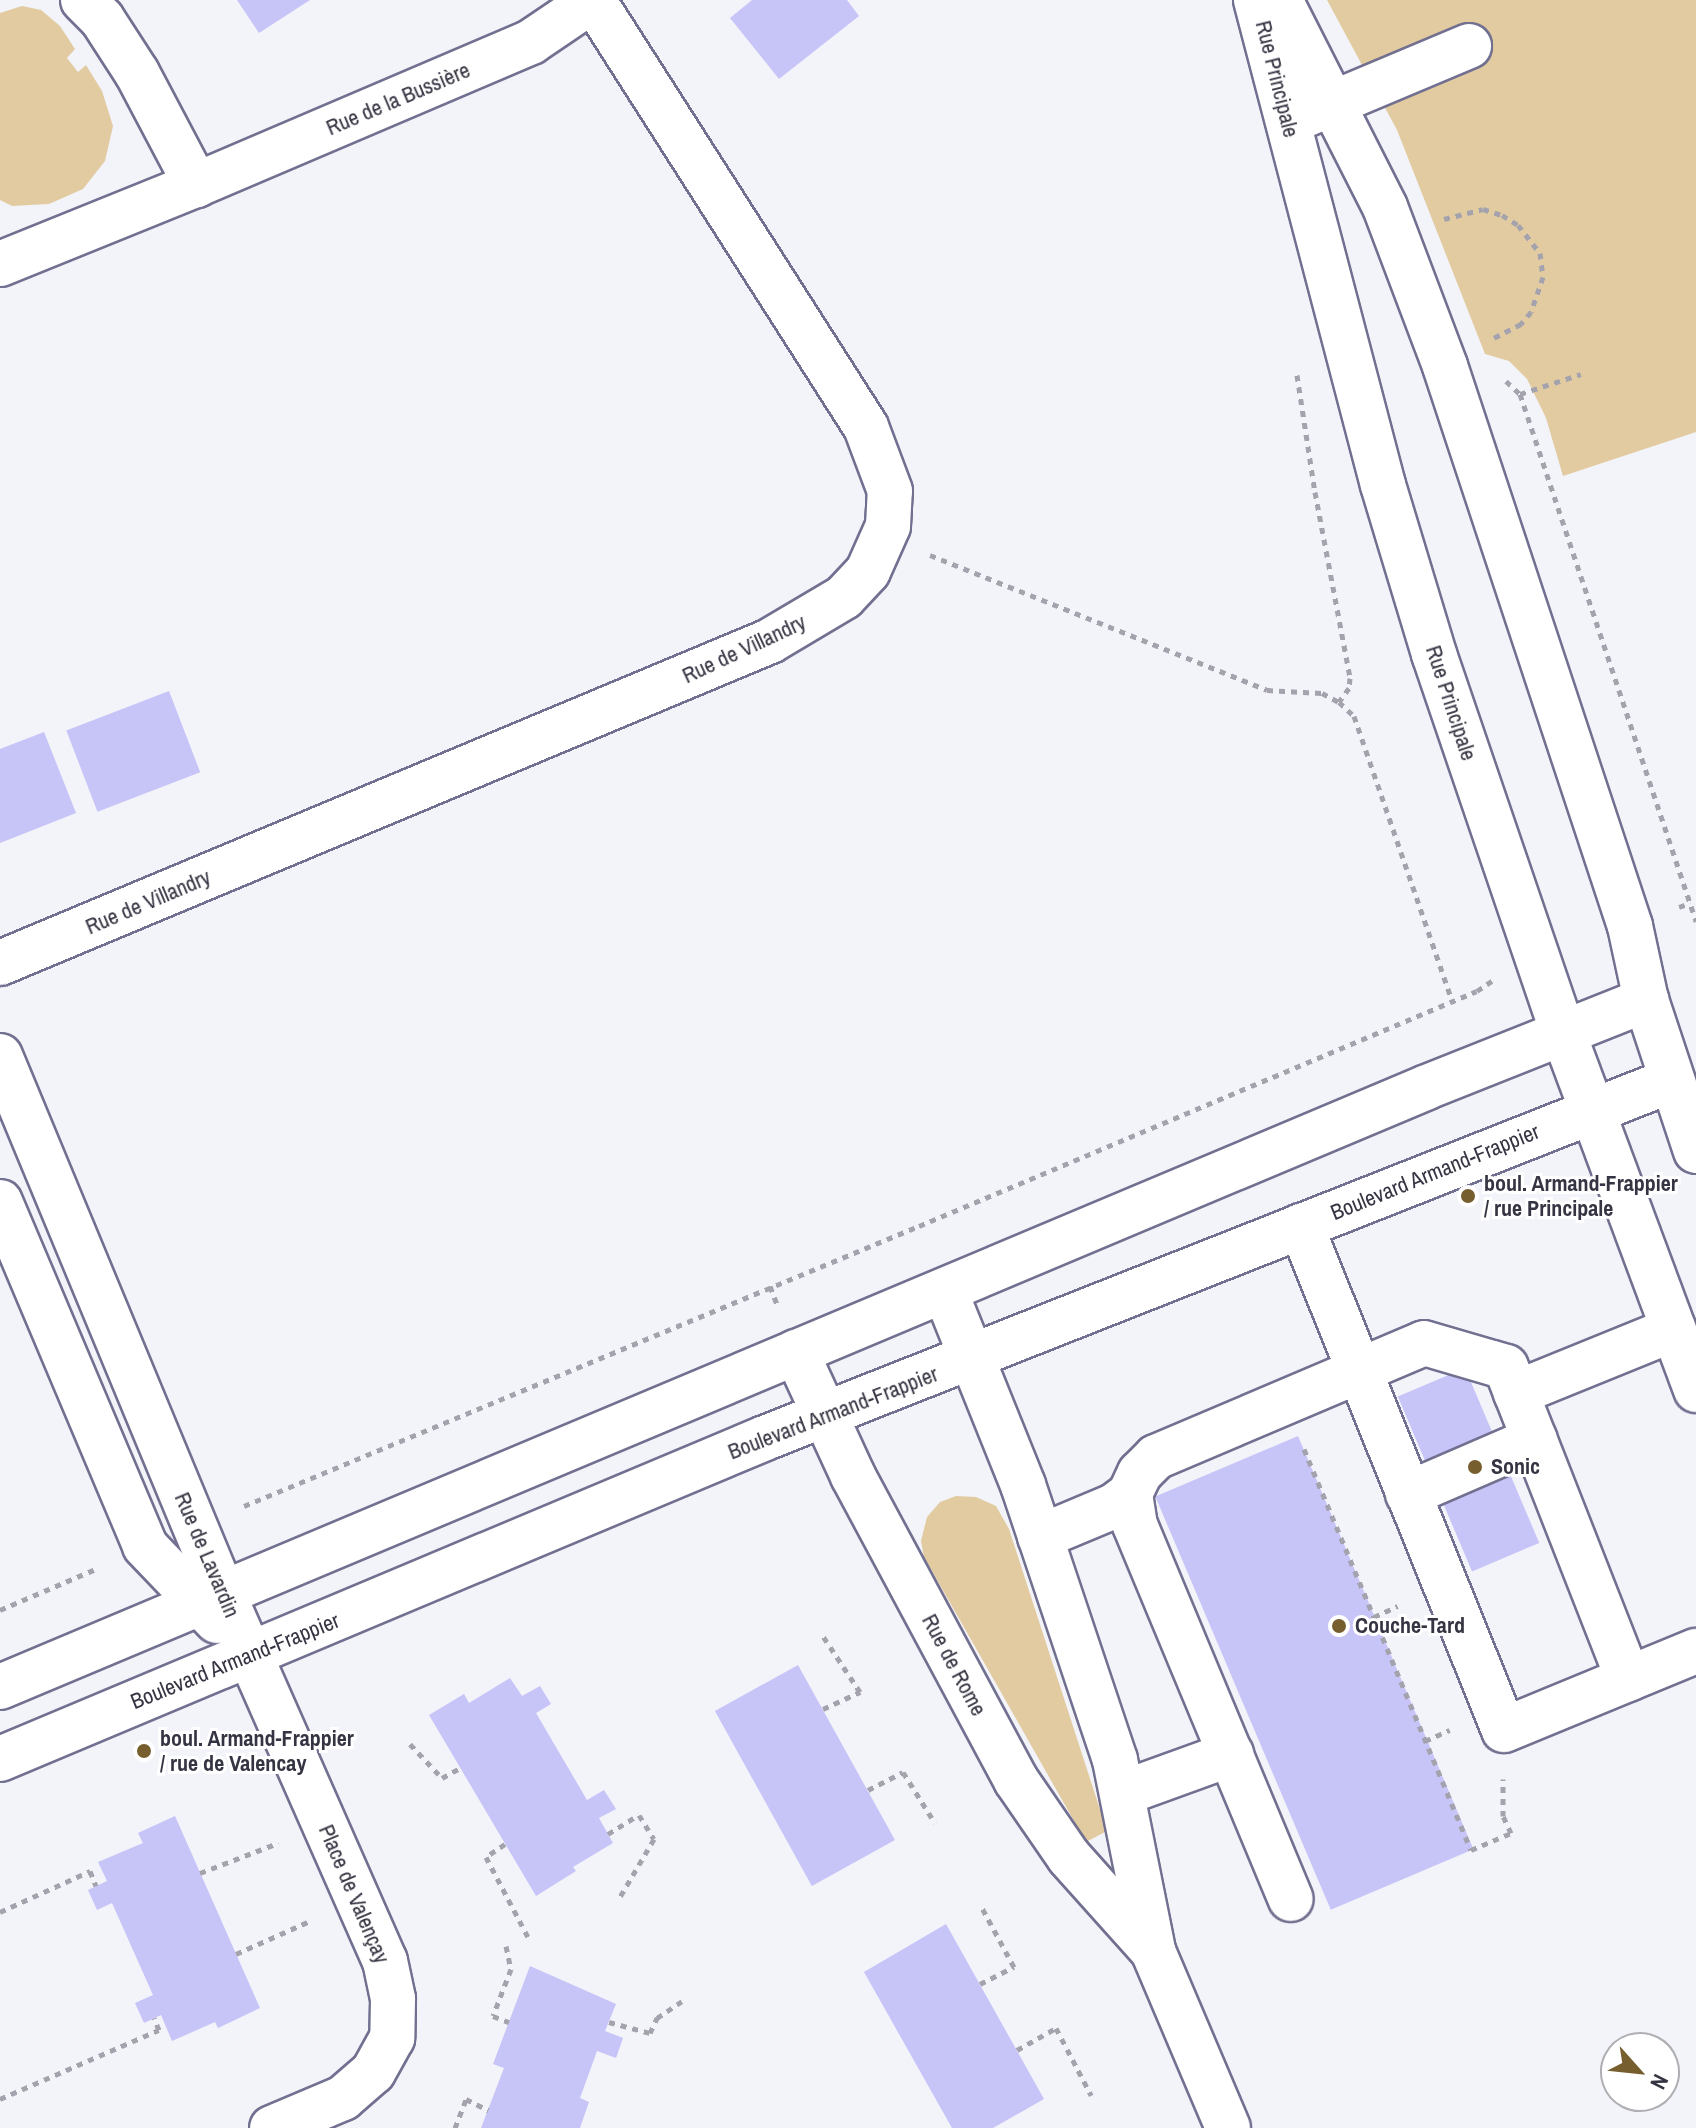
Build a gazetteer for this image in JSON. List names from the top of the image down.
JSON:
{
  "streets": {
    "street": [
      "Rue Principale",
      "Rue de la Bussière",
      "Rue de Villandry",
      "Boulevard Armand-Frappier",
      "Rue de Lavardin",
      "Rue de Rome",
      "Place de Valençay"
    ]
  },
  "crossings": [
    ["Rue Principale", "Boulevard Armand-Frappier"],
    ["Rue de la Bussière", "Rue de Villandry"],
    ["Boulevard Armand-Frappier", "Rue de Lavardin"],
    ["Boulevard Armand-Frappier", "Rue de Rome"],
    ["Boulevard Armand-Frappier", "Place de Valençay"],
    ["Rue de Lavardin", "Place de Valençay"]
  ],
  "places": [
    "boul. Armand-Frappier / rue Principale",
    "Sonic",
    "Couche-Tard",
    "boul. Armand-Frappier / rue de Valencay"
  ],
  "north": "bottom right"
}
